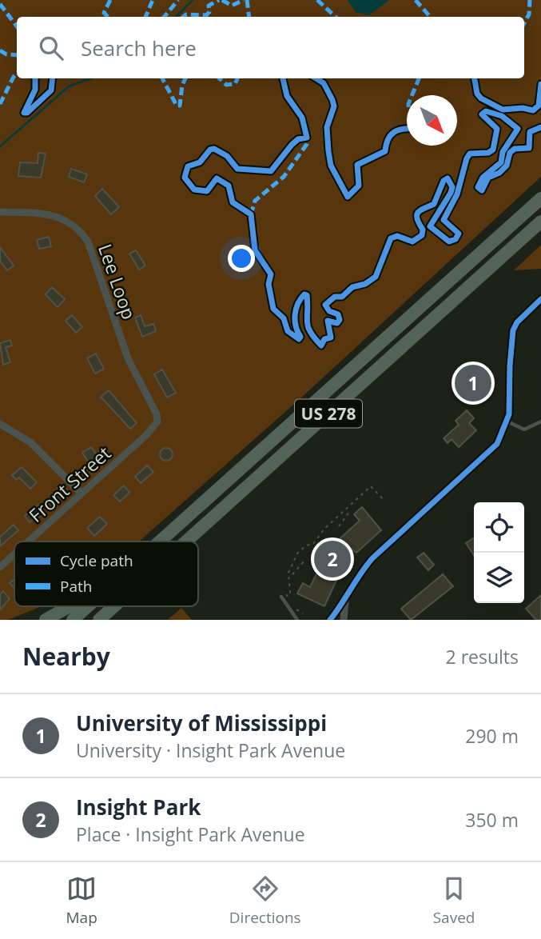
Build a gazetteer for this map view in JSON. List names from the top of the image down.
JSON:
{
  "streets": {
    "highway": ["US 278"],
    "street": ["Lee Loop", "Front Street"]
  },
  "crossings": [
    ["Lee Loop", "Front Street"]
  ],
  "legend": ["Cycle path", "Path"],
  "north": "bottom right",
  "page": {
    "search": "Search here",
    "pins": ["1", "2"],
    "heading": ["Nearby", "2 results"],
    "list": [
      {
        "mark": "1",
        "name": "University of Mississippi",
        "note": "University · Insight Park Avenue",
        "value": "290 m"
      },
      {
        "mark": "2",
        "name": "Insight Park",
        "note": "Place · Insight Park Avenue",
        "value": "350 m"
      }
    ],
    "nav": ["Map", "Directions", "Saved"]
  }
}
